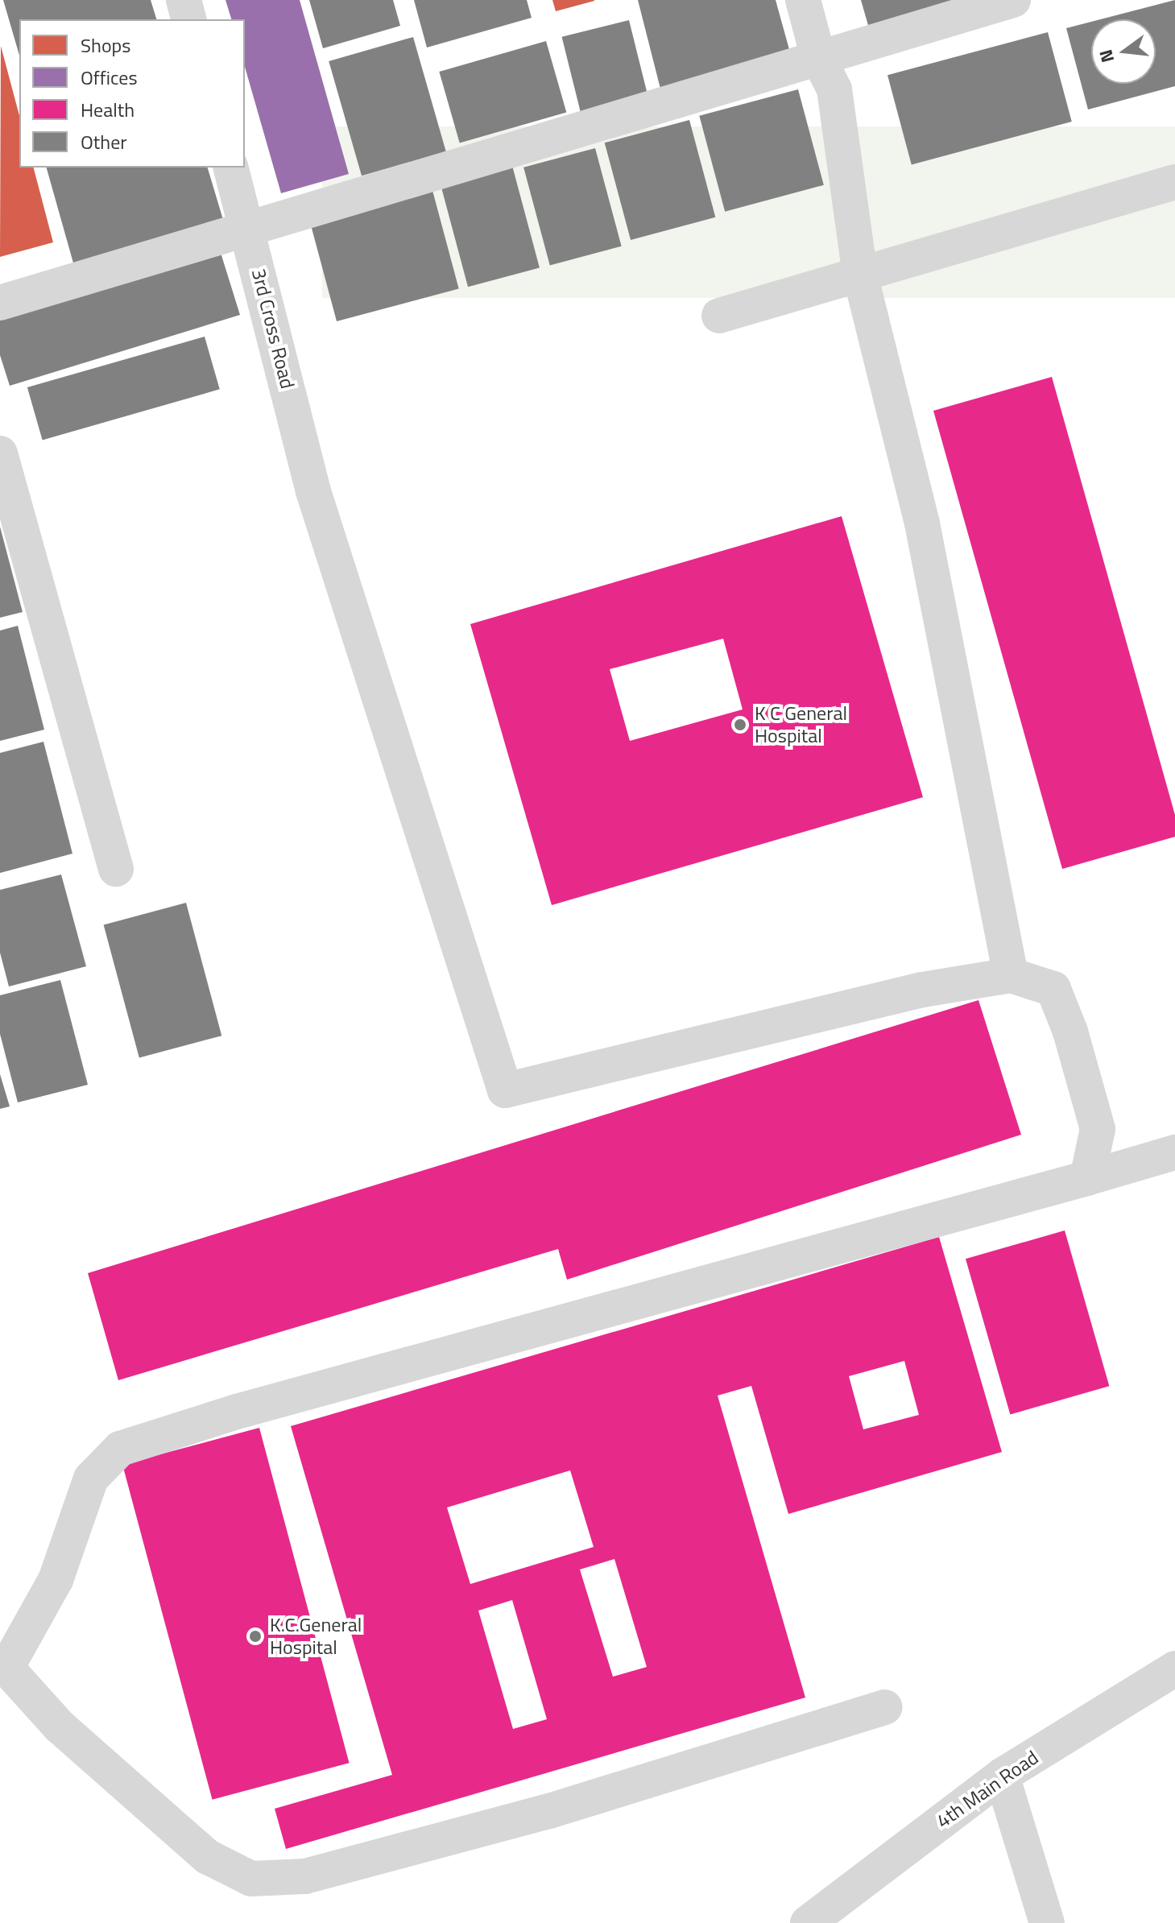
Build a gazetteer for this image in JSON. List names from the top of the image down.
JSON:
{
  "streets": {
    "street": ["3rd Cross Road", "4th Main Road"]
  },
  "places": ["K C General Hospital", "K.C.General Hospital"],
  "legend": [
    "Shops",
    "Offices",
    "Health",
    "Other"
  ],
  "north": "left"
}
